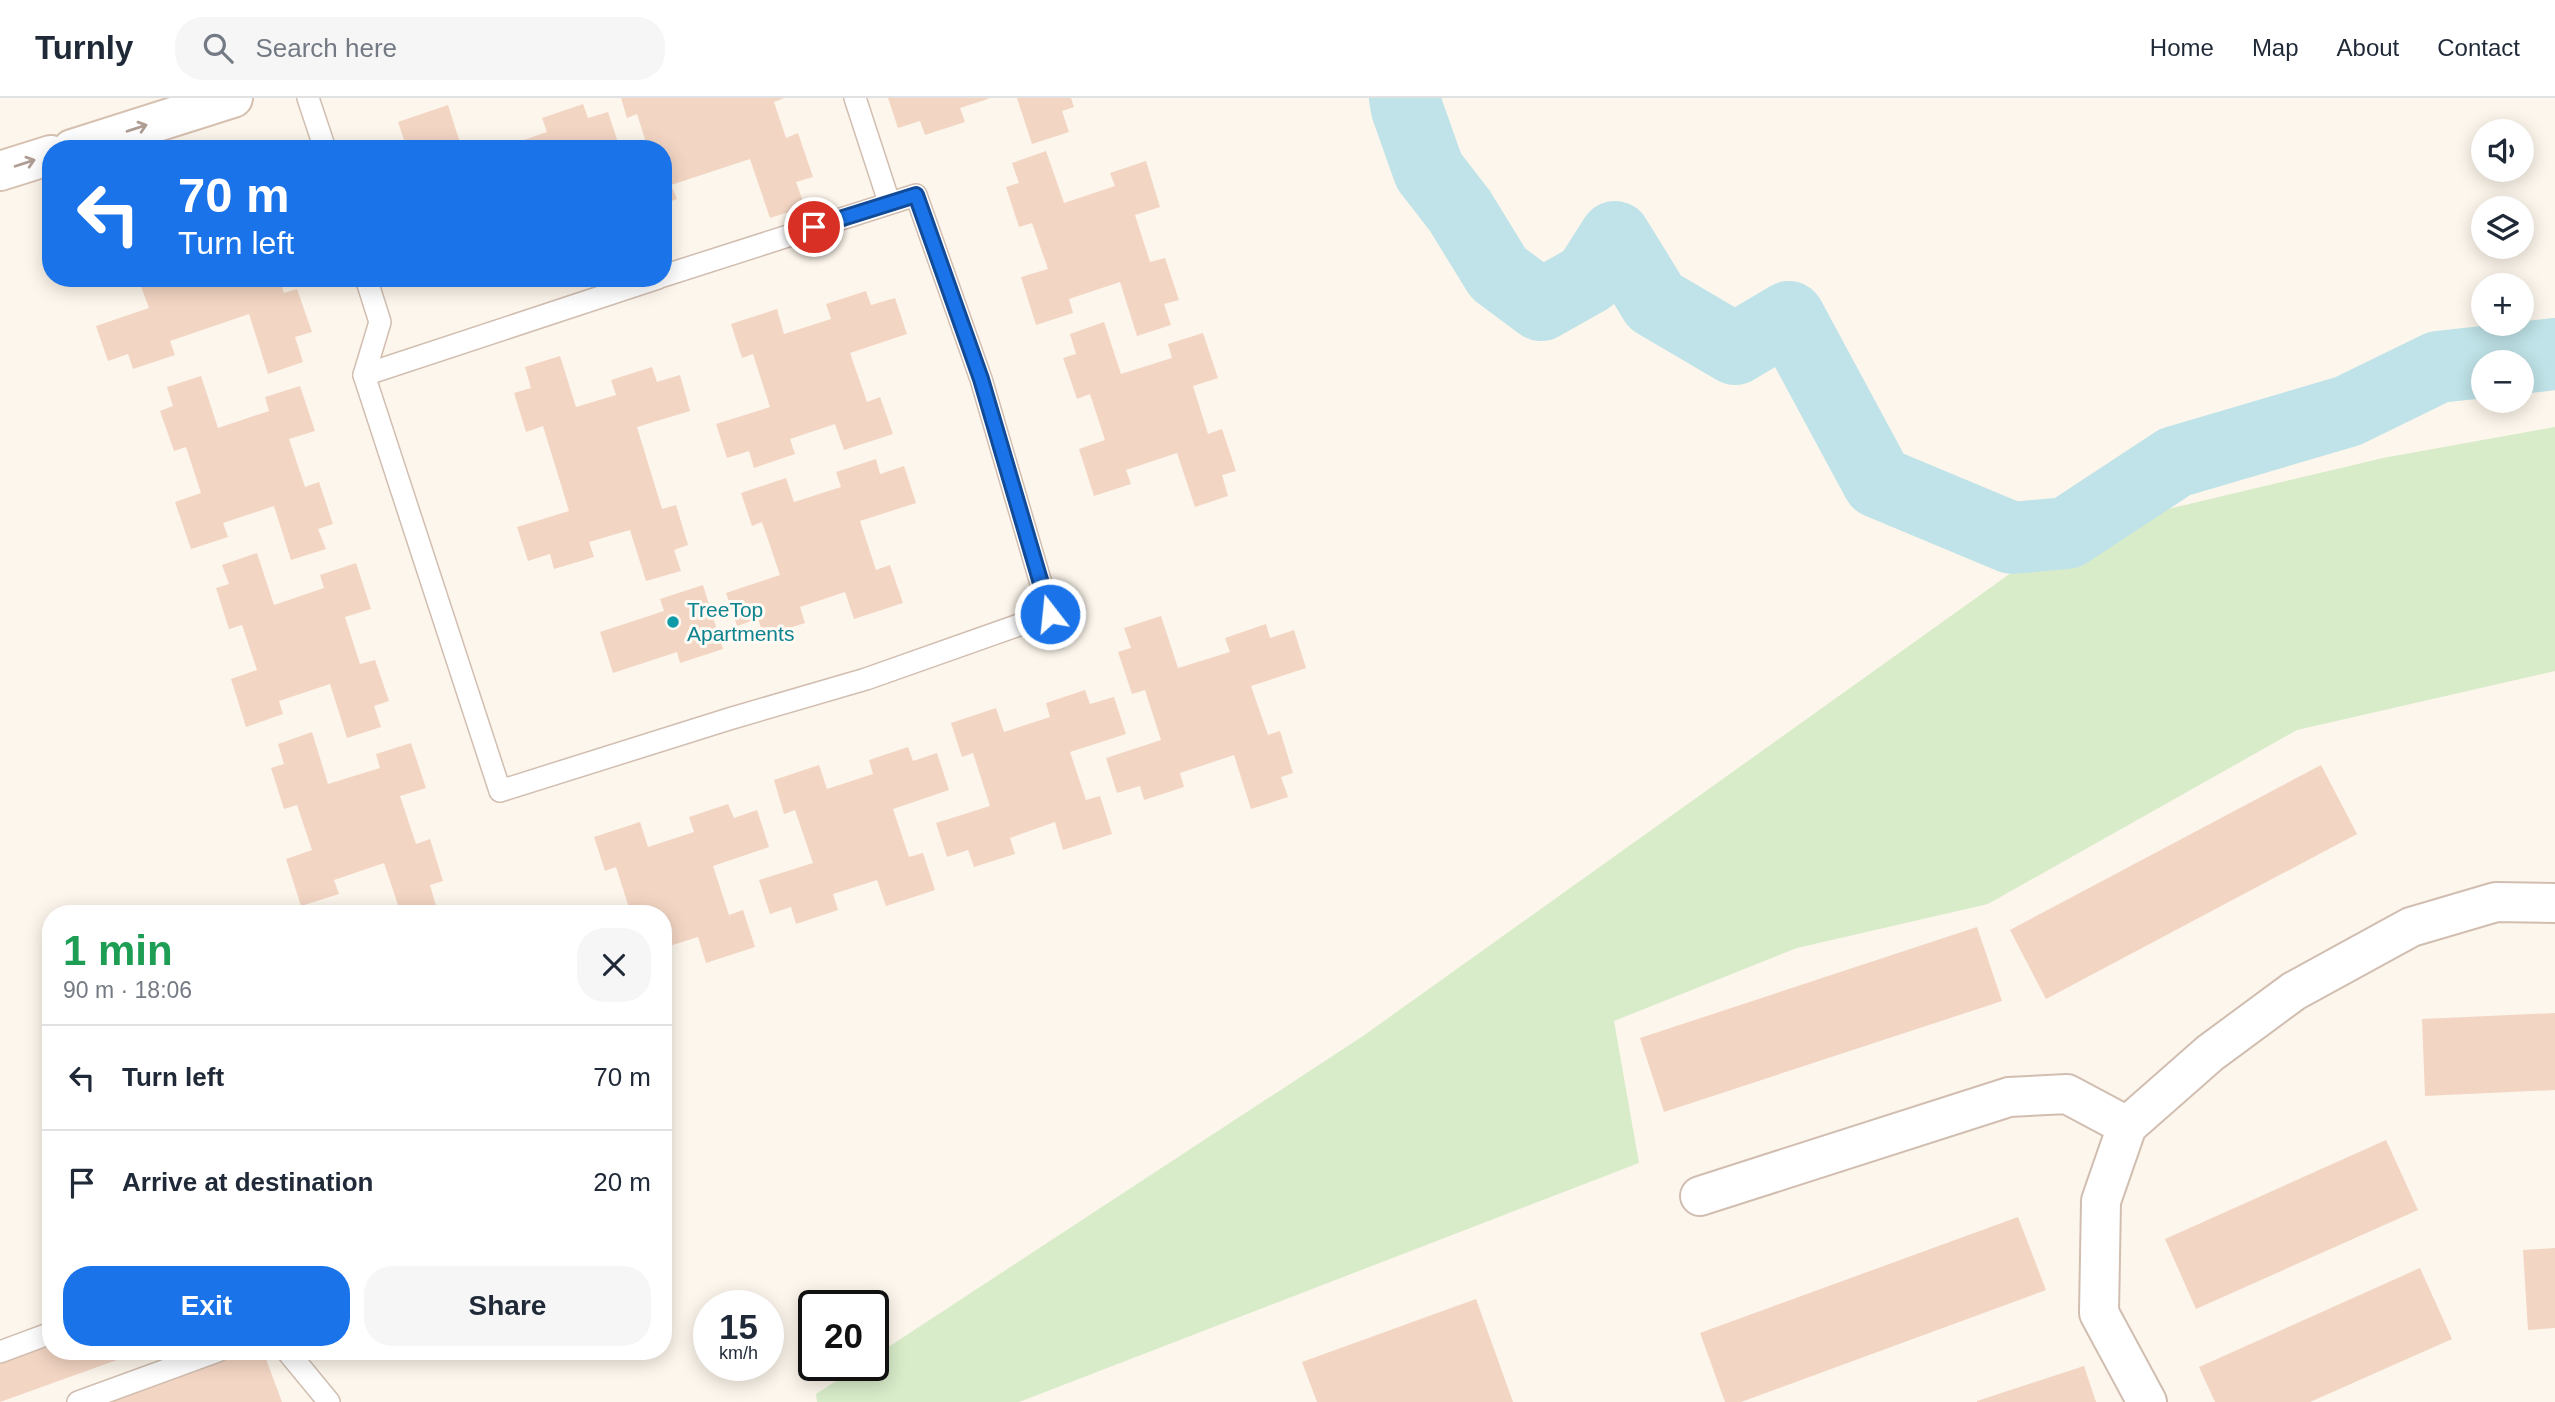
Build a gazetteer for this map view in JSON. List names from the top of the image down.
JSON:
{
  "places": ["TreeTop Apartments"],
  "page": {
    "header": "Turnly",
    "search": "Search here",
    "nav": [
      "Home",
      "Map",
      "About",
      "Contact"
    ],
    "map_buttons": ["+", "−"],
    "turn": ["70 m", "Turn left"],
    "heading": ["1 min", "90 m · 18:06"],
    "list": [
      {
        "name": "Turn left",
        "value": "70 m"
      },
      {
        "name": "Arrive at destination",
        "value": "20 m"
      }
    ],
    "buttons": ["Exit", "Share"],
    "speed": "15 km/h",
    "limit": "20"
  }
}
